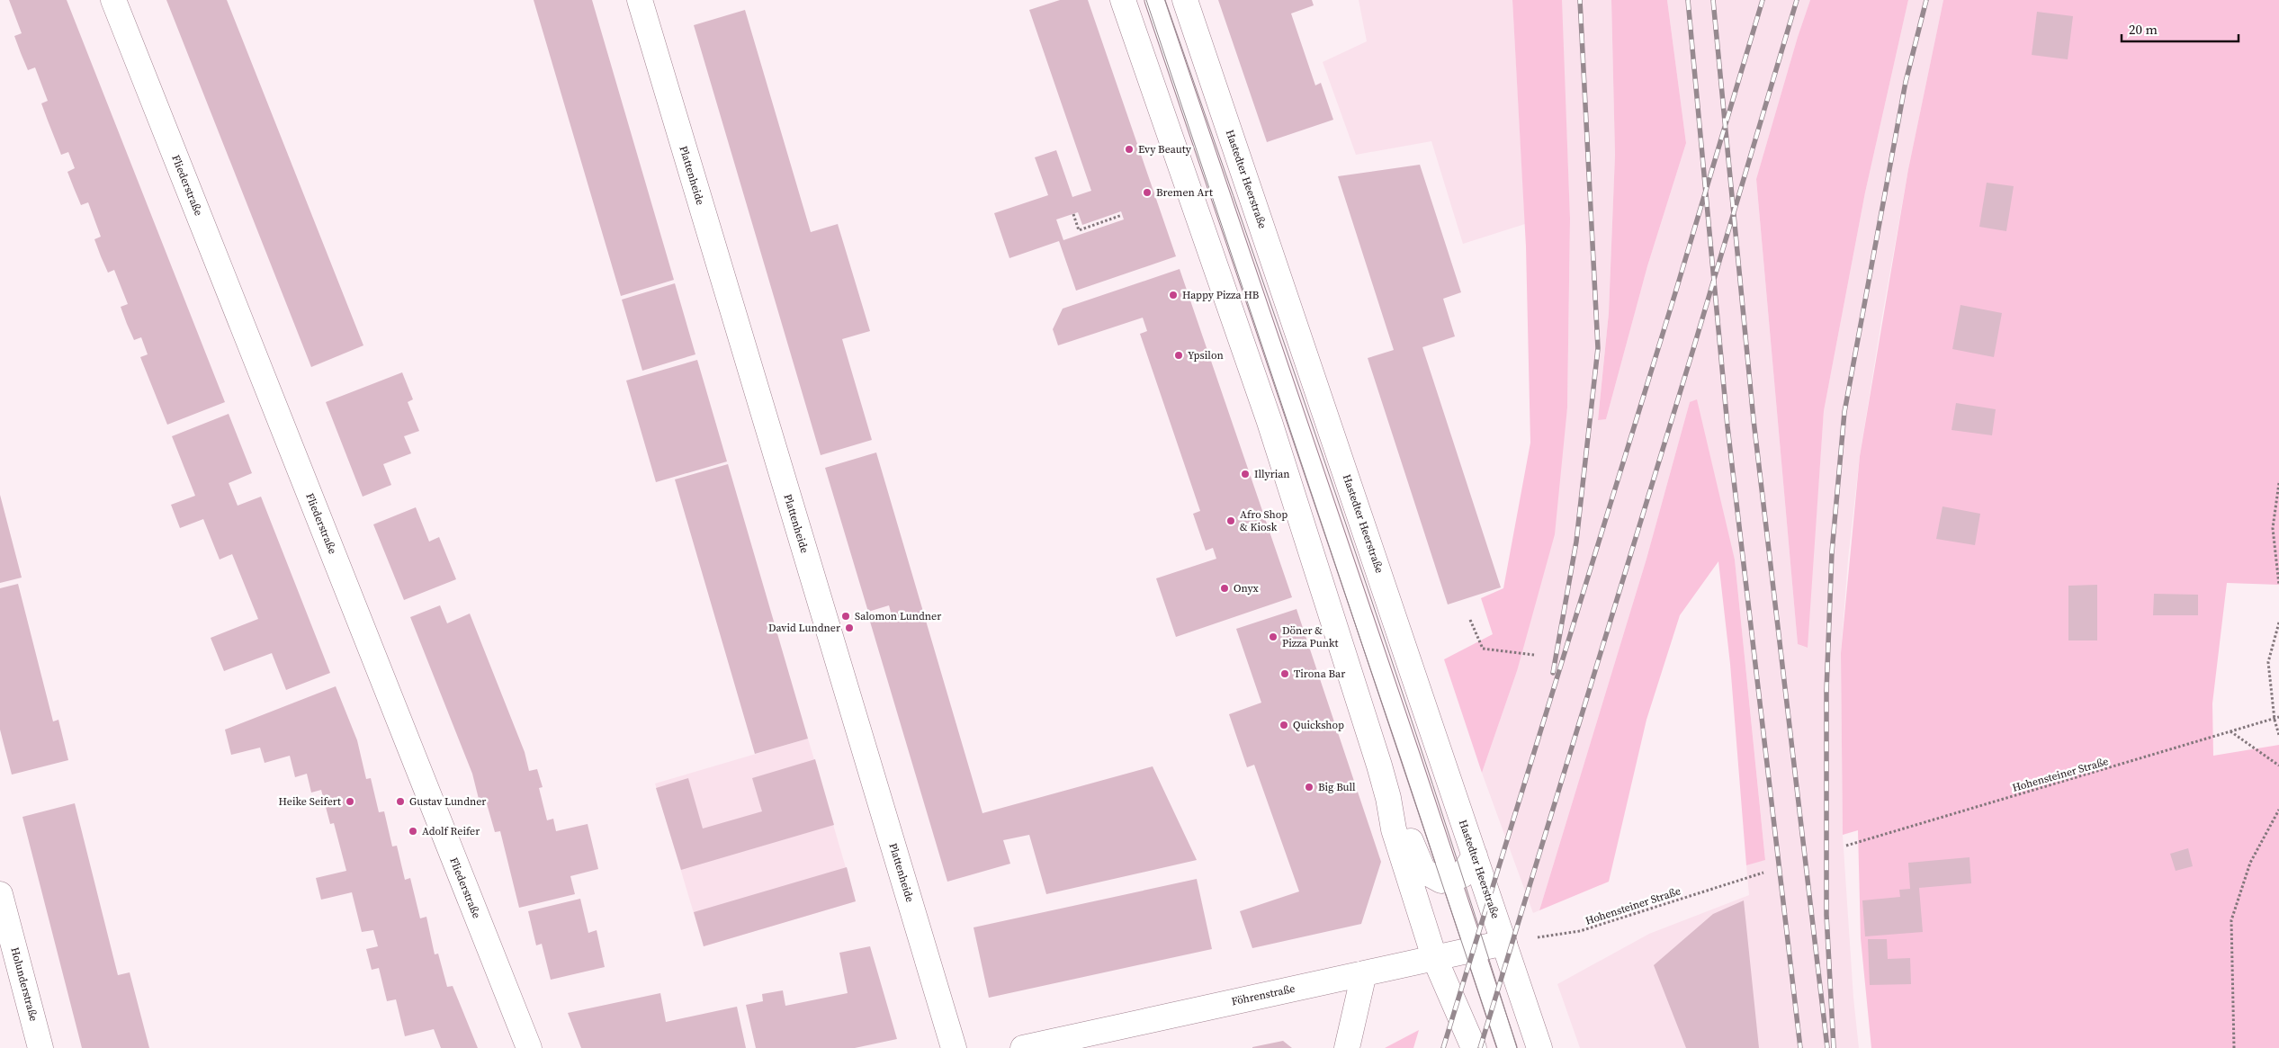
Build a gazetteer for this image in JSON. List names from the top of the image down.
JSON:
{
  "streets": {
    "street": [
      "Plattenheide",
      "Hastedter Heerstraße",
      "Fliederstraße",
      "Holunderstraße",
      "Föhrenstraße"
    ],
    "path": ["Hohensteiner Straße"]
  },
  "crossings": [
    ["Hastedter Heerstraße", "Hohensteiner Straße"],
    ["Hastedter Heerstraße", "Föhrenstraße"],
    ["Hohensteiner Straße", "Föhrenstraße"]
  ],
  "places": [
    "Evy Beauty",
    "Bremen Art",
    "Happy Pizza HB",
    "Ypsilon",
    "Illyrian",
    "Afro Shop & Kiosk",
    "Onyx",
    "Salomon Lundner",
    "David Lundner",
    "Döner & Pizza Punkt",
    "Tirona Bar",
    "Quickshop",
    "Big Bull",
    "Heike Seifert",
    "Gustav Lundner",
    "Adolf Reifer"
  ],
  "scale_bar": "20 m"
}
